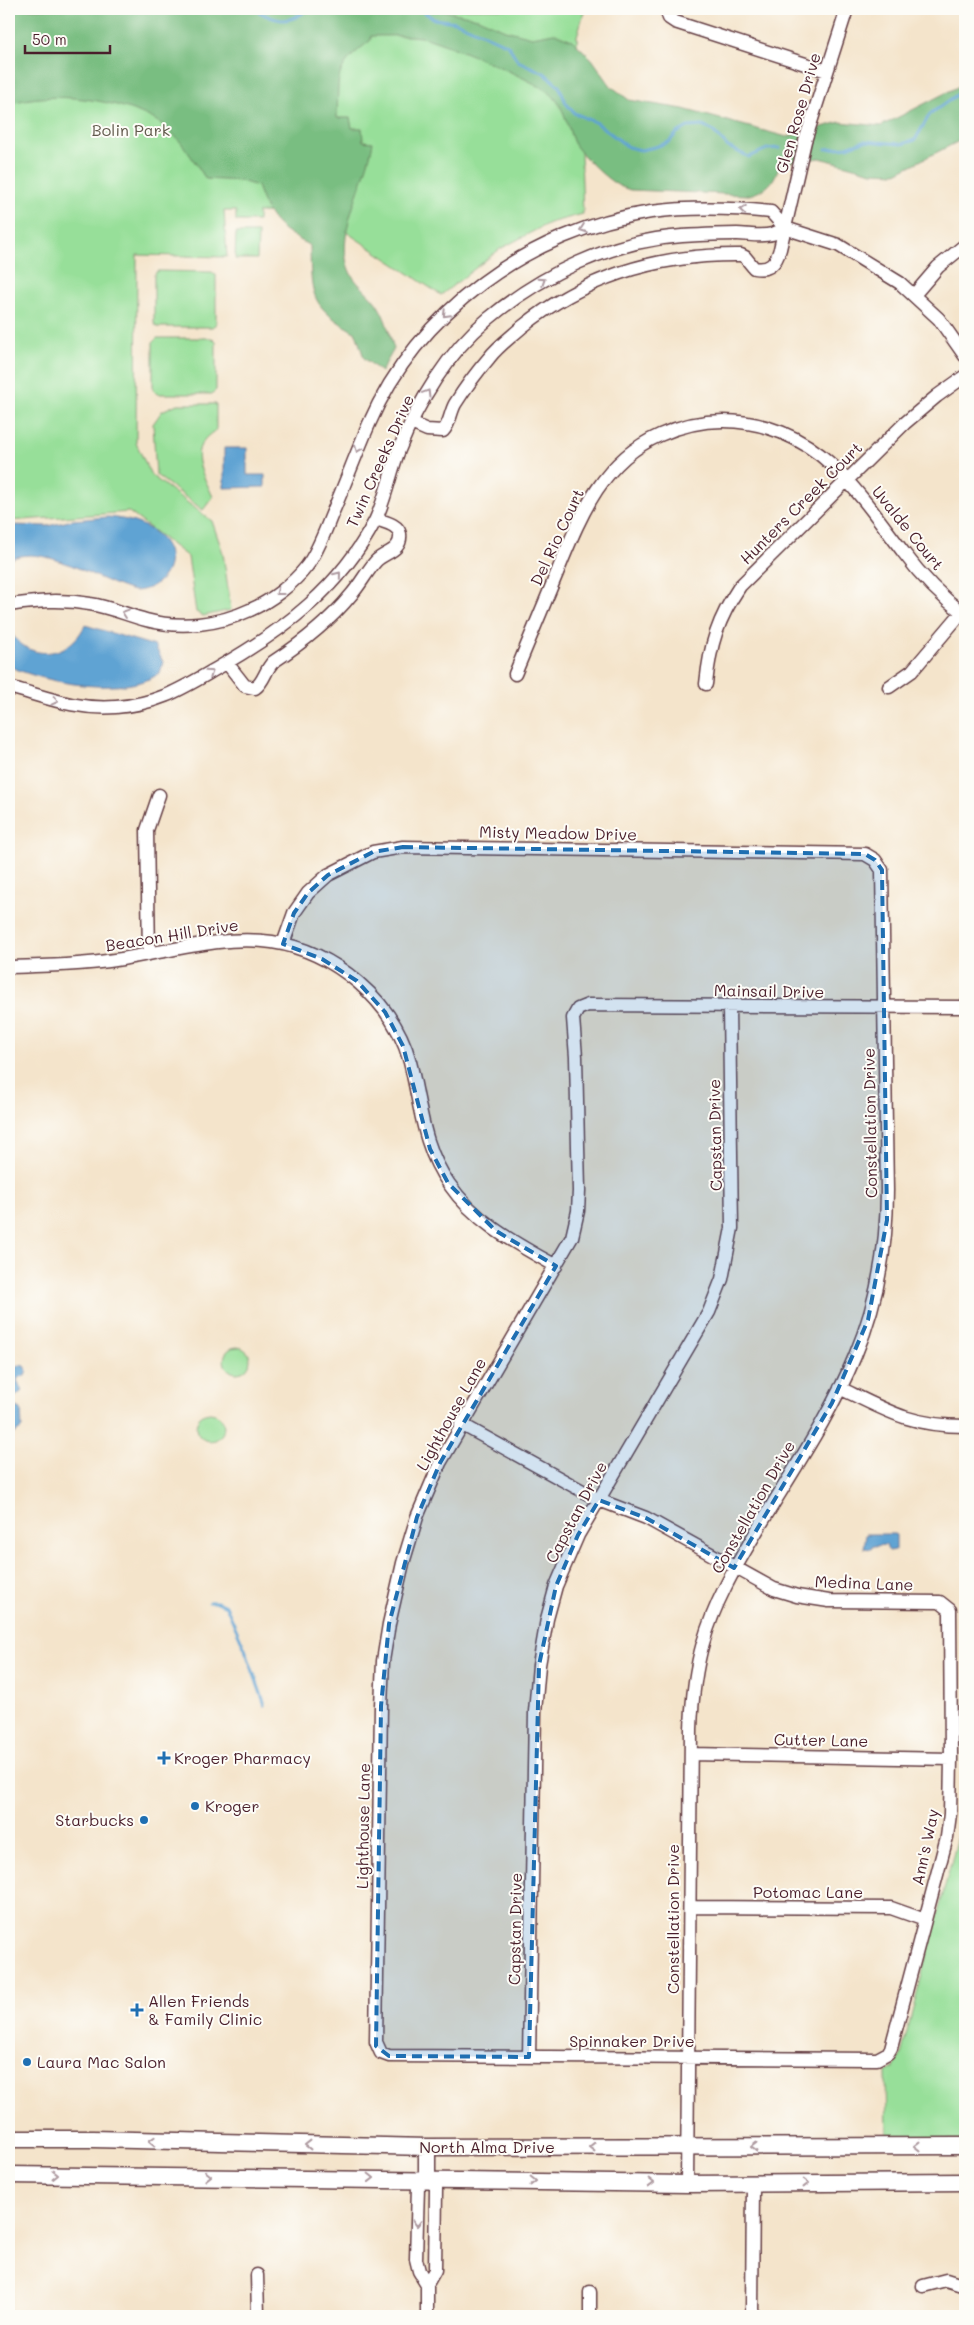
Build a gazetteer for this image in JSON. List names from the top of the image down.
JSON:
{
  "streets": {
    "main road": ["North Alma Drive"],
    "street": [
      "Glen Rose Drive",
      "Twin Creeks Drive",
      "Hunters Creek Court",
      "Uvalde Court",
      "Del Rio Court",
      "Misty Meadow Drive",
      "Beacon Hill Drive",
      "Mainsail Drive",
      "Constellation Drive",
      "Capstan Drive",
      "Lighthouse Lane",
      "Medina Lane",
      "Cutter Lane",
      "Ann's Way",
      "Potomac Lane",
      "Spinnaker Drive"
    ]
  },
  "crossings": [
    ["Glen Rose Drive", "Twin Creeks Drive"],
    ["Hunters Creek Court", "Uvalde Court"],
    ["Hunters Creek Court", "Del Rio Court"],
    ["Uvalde Court", "Del Rio Court"],
    ["Misty Meadow Drive", "Beacon Hill Drive"],
    ["Misty Meadow Drive", "Constellation Drive"],
    ["Beacon Hill Drive", "Lighthouse Lane"],
    ["Mainsail Drive", "Constellation Drive"],
    ["Mainsail Drive", "Capstan Drive"],
    ["Mainsail Drive", "Lighthouse Lane"],
    ["Constellation Drive", "Medina Lane"],
    ["Constellation Drive", "Cutter Lane"],
    ["Constellation Drive", "Potomac Lane"],
    ["Constellation Drive", "Spinnaker Drive"],
    ["Constellation Drive", "North Alma Drive"],
    ["Capstan Drive", "Medina Lane"],
    ["Capstan Drive", "Spinnaker Drive"],
    ["Lighthouse Lane", "Medina Lane"],
    ["Lighthouse Lane", "Spinnaker Drive"],
    ["Medina Lane", "Ann's Way"],
    ["Cutter Lane", "Ann's Way"],
    ["Ann's Way", "Potomac Lane"],
    ["Ann's Way", "Spinnaker Drive"]
  ],
  "parks": ["Bolin Park"],
  "places": {
    "health": ["Kroger Pharmacy", "Allen Friends & Family Clinic"],
    "other": ["Kroger", "Starbucks", "Laura Mac Salon"]
  },
  "scale_bar": "50 m"
}
